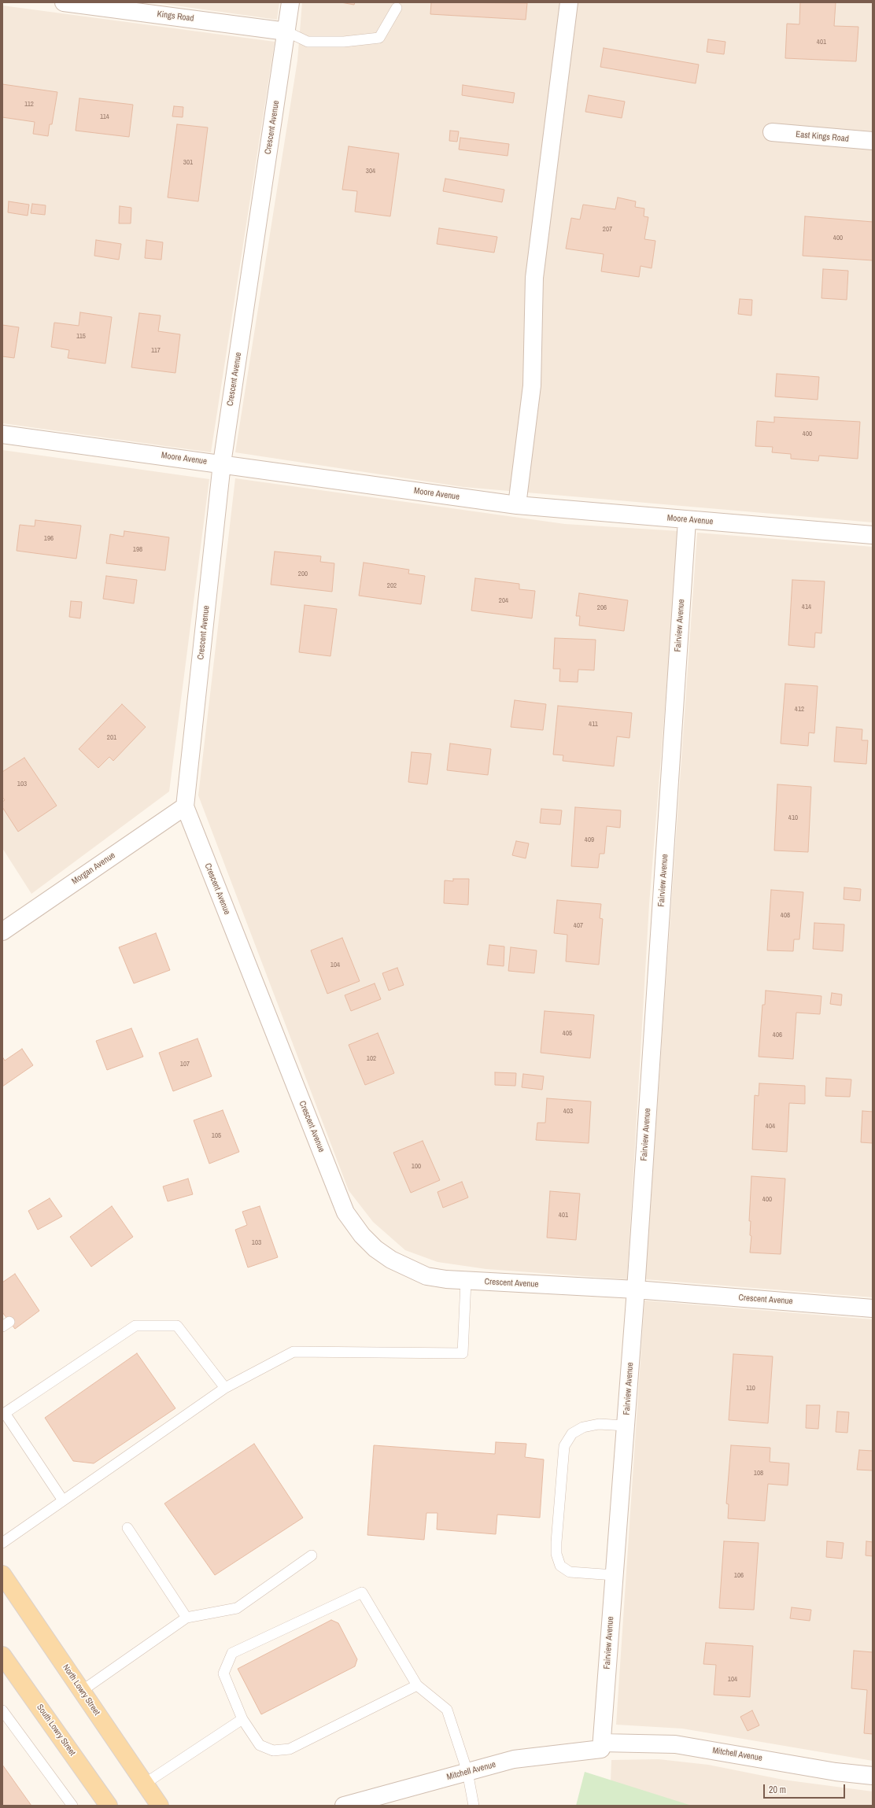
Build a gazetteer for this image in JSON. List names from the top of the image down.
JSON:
{
  "streets": {
    "main road": ["North Lowry Street", "South Lowry Street"],
    "street": [
      "Kings Road",
      "Crescent Avenue",
      "East Kings Road",
      "Moore Avenue",
      "Fairview Avenue",
      "Morgan Avenue",
      "Mitchell Avenue"
    ]
  },
  "crossings": [
    ["Kings Road", "Crescent Avenue"],
    ["Crescent Avenue", "Moore Avenue"],
    ["Crescent Avenue", "Fairview Avenue"],
    ["Crescent Avenue", "Morgan Avenue"],
    ["Moore Avenue", "Fairview Avenue"],
    ["Fairview Avenue", "Mitchell Avenue"]
  ],
  "house_numbers": [
    "401",
    "112",
    "114",
    "301",
    "304",
    "207",
    "400",
    "115",
    "117",
    "400",
    "196",
    "198",
    "200",
    "202",
    "204",
    "414",
    "206",
    "412",
    "411",
    "201",
    "103",
    "410",
    "409",
    "408",
    "407",
    "104",
    "405",
    "406",
    "102",
    "107",
    "403",
    "404",
    "105",
    "100",
    "400",
    "401",
    "103",
    "110",
    "108",
    "106",
    "104"
  ],
  "scale_bar": "20 m"
}
